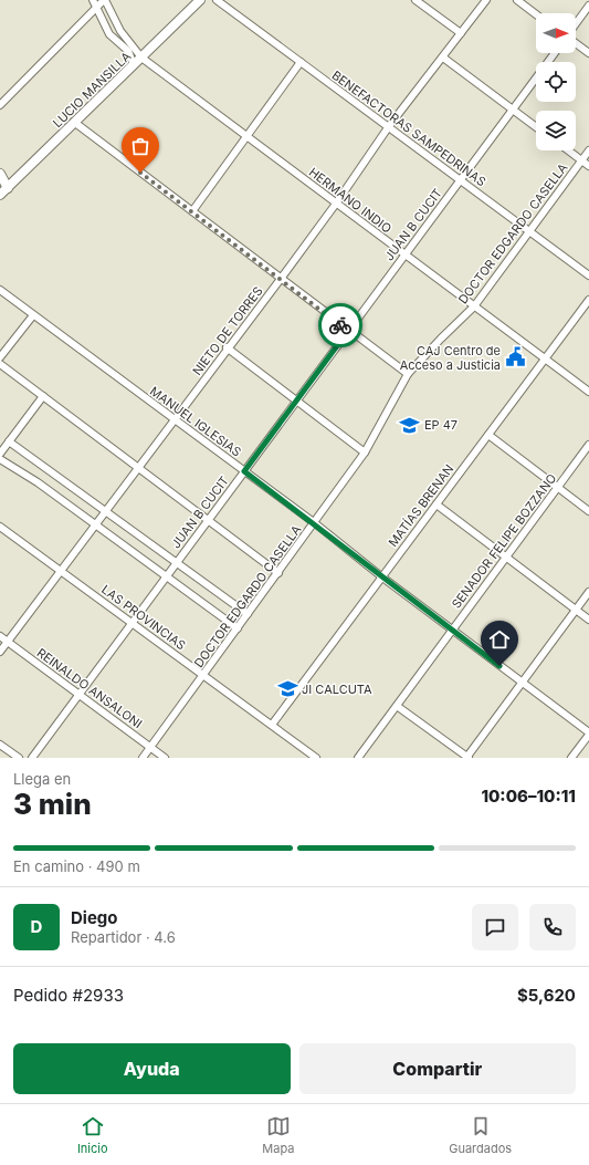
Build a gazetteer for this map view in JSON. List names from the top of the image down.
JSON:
{
  "streets": {
    "main road": ["LUCIO MANSILLA"],
    "street": [
      "BENEFACTORAS SAMPEDRINAS",
      "HERMANO INDIO",
      "JUAN B CUCIT",
      "DOCTOR EDGARDO CASELLA",
      "NIETO DE TORRES",
      "MANUEL IGLESIAS",
      "MATÍAS BRENAN",
      "SENADOR FELIPE BOZZANO",
      "LAS PROVINCIAS",
      "REINALDO ANSALONI"
    ]
  },
  "crossings": [
    ["LUCIO MANSILLA", "HERMANO INDIO"],
    ["BENEFACTORAS SAMPEDRINAS", "JUAN B CUCIT"],
    ["BENEFACTORAS SAMPEDRINAS", "DOCTOR EDGARDO CASELLA"],
    ["BENEFACTORAS SAMPEDRINAS", "NIETO DE TORRES"],
    ["HERMANO INDIO", "JUAN B CUCIT"],
    ["HERMANO INDIO", "DOCTOR EDGARDO CASELLA"],
    ["HERMANO INDIO", "NIETO DE TORRES"],
    ["HERMANO INDIO", "MATÍAS BRENAN"],
    ["JUAN B CUCIT", "MANUEL IGLESIAS"],
    ["JUAN B CUCIT", "LAS PROVINCIAS"],
    ["JUAN B CUCIT", "REINALDO ANSALONI"],
    ["DOCTOR EDGARDO CASELLA", "MANUEL IGLESIAS"],
    ["DOCTOR EDGARDO CASELLA", "LAS PROVINCIAS"],
    ["DOCTOR EDGARDO CASELLA", "REINALDO ANSALONI"],
    ["NIETO DE TORRES", "MANUEL IGLESIAS"],
    ["NIETO DE TORRES", "LAS PROVINCIAS"],
    ["NIETO DE TORRES", "REINALDO ANSALONI"],
    ["MANUEL IGLESIAS", "MATÍAS BRENAN"],
    ["MANUEL IGLESIAS", "SENADOR FELIPE BOZZANO"],
    ["MATÍAS BRENAN", "LAS PROVINCIAS"]
  ],
  "places": {
    "public building": ["CAJ Centro de Acceso a Justicia"],
    "school or university": ["EP 47", "JI CALCUTA"]
  },
  "north": "right",
  "page": {
    "heading": ["3 min", "Llega en", "10:06–10:11"],
    "panel": [
      "Diego",
      "Repartidor · 4.6",
      "Pedido #2933",
      "$5,620"
    ],
    "bar": "En camino · 490 m",
    "round": "D",
    "buttons": ["Ayuda", "Compartir"],
    "tabs": ["Inicio", "Mapa", "Guardados"]
  }
}
